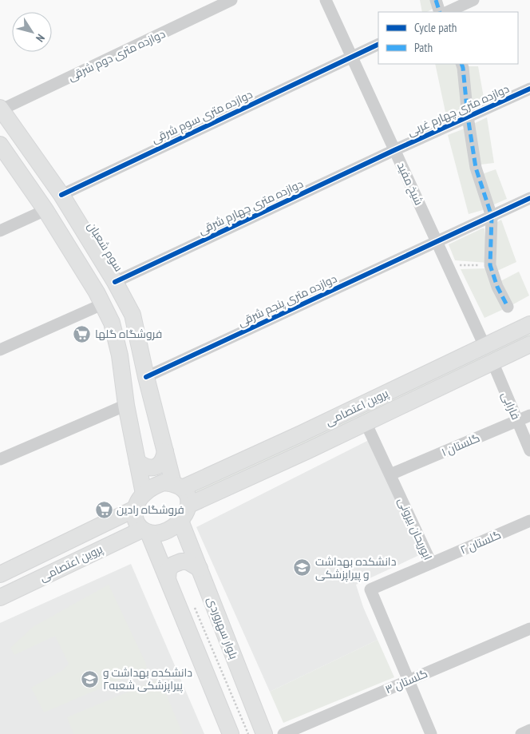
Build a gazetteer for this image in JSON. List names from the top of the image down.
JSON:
{
  "streets": {
    "main road": ["سوم شعبان", "پروین اعتصامی", "بلوار سهروردی"],
    "street": [
      "دوازده متری دوم شرقی",
      "دوازده متری چهارم غربی",
      "دوازده متری سوم شرقی",
      "شیخ مفید",
      "دوازده متری چهارم شرقی",
      "دوازده متری پنجم شرقی",
      "فارابی",
      "گلستان ۱",
      "ابوریحان بیرونی",
      "گلستان ۲",
      "گلستان ۳"
    ]
  },
  "crossings": [
    ["دوازده متری دوم شرقی", "سوم شعبان"],
    ["دوازده متری چهارم غربی", "شیخ مفید"],
    ["دوازده متری چهارم غربی", "دوازده متری چهارم شرقی"],
    ["دوازده متری سوم شرقی", "شیخ مفید"],
    ["دوازده متری سوم شرقی", "سوم شعبان"],
    ["شیخ مفید", "دوازده متری چهارم شرقی"],
    ["شیخ مفید", "دوازده متری پنجم شرقی"],
    ["شیخ مفید", "پروین اعتصامی"],
    ["دوازده متری چهارم شرقی", "سوم شعبان"],
    ["سوم شعبان", "دوازده متری پنجم شرقی"],
    ["سوم شعبان", "پروین اعتصامی"],
    ["سوم شعبان", "بلوار سهروردی"],
    ["فارابی", "پروین اعتصامی"],
    ["فارابی", "گلستان ۱"],
    ["پروین اعتصامی", "ابوریحان بیرونی"],
    ["پروین اعتصامی", "بلوار سهروردی"],
    ["گلستان ۱", "ابوریحان بیرونی"],
    ["ابوریحان بیرونی", "گلستان ۲"],
    ["ابوریحان بیرونی", "گلستان ۳"]
  ],
  "places": {
    "supermarket": ["فروشگاه گلها", "فروشگاه رادین"],
    "school or university": ["دانشکده بهداشت و پیراپزشکی", "دانشکده بهداشت و پیراپزشکى شعبه۲"]
  },
  "legend": ["Cycle path", "Path"],
  "north": "bottom right"
}
